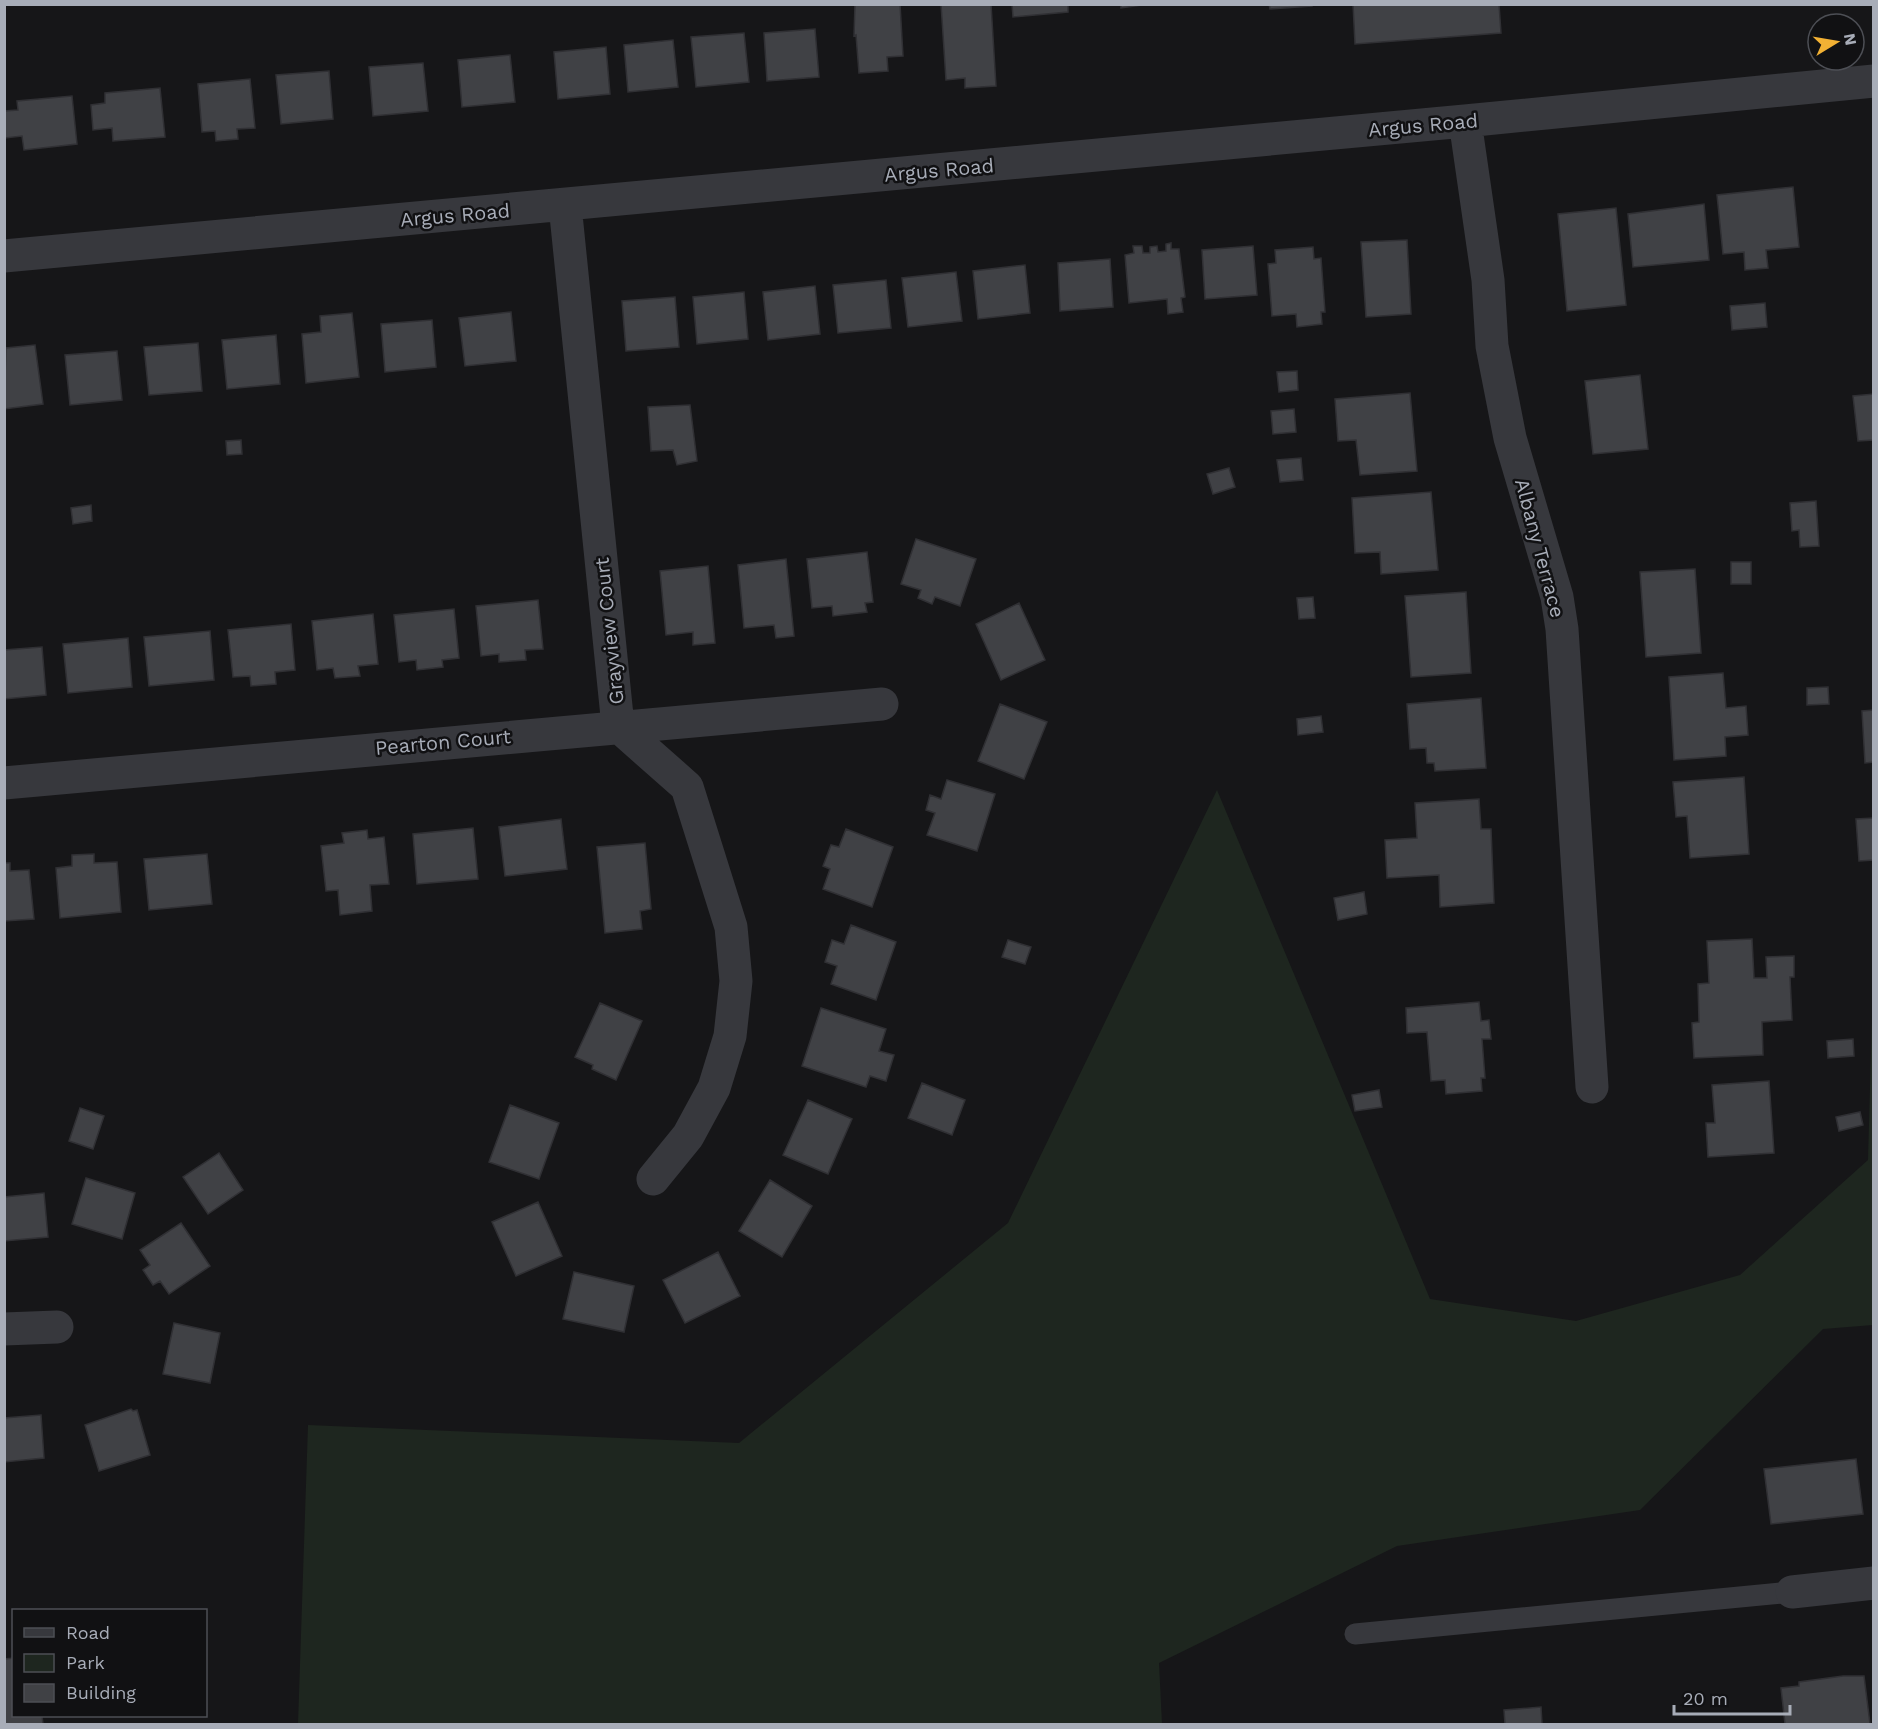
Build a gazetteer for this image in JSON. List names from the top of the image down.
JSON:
{
  "streets": {
    "street": [
      "Argus Road",
      "Albany Terrace",
      "Grayview Court",
      "Pearton Court"
    ]
  },
  "crossings": [
    ["Argus Road", "Albany Terrace"],
    ["Argus Road", "Grayview Court"],
    ["Grayview Court", "Pearton Court"]
  ],
  "legend": ["Road", "Park", "Building"],
  "scale_bar": "20 m",
  "north": "right"
}
